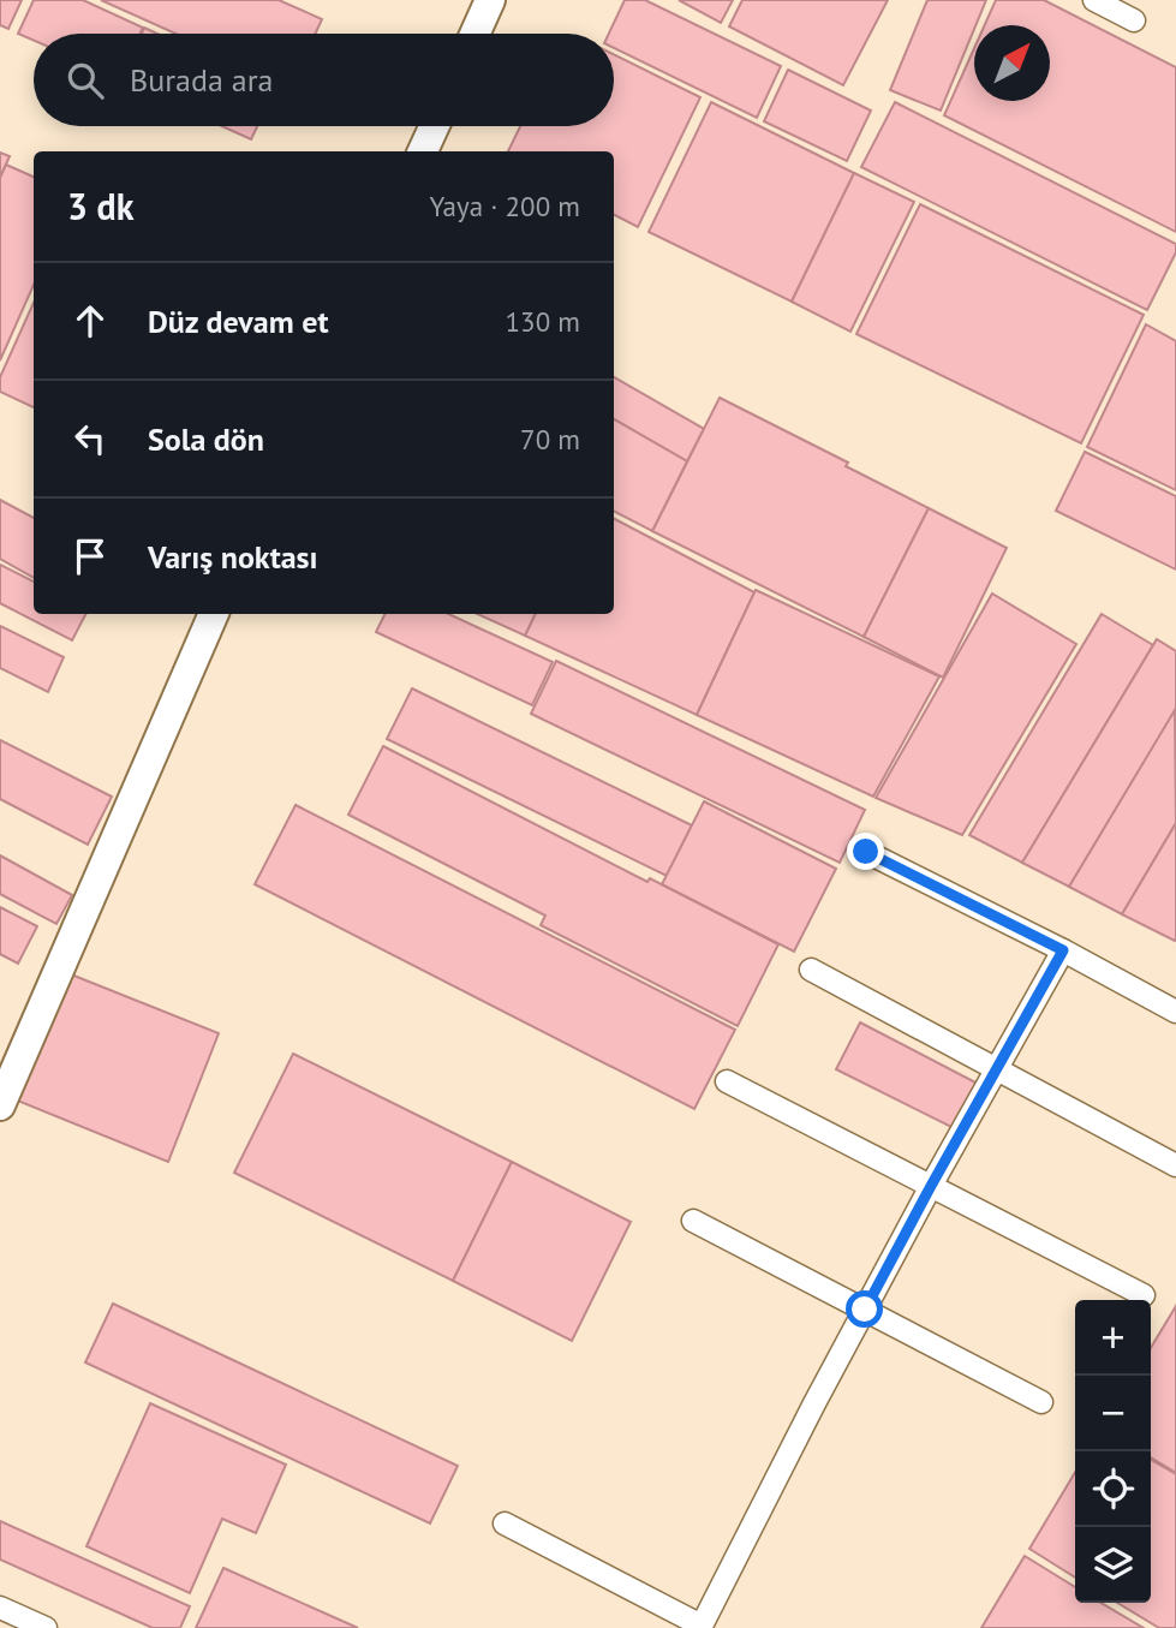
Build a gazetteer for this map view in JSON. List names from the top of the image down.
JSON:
{
  "north": "top right",
  "page": {
    "search": "Burada ara",
    "heading": ["3 dk", "Yaya · 200 m"],
    "list": [
      ["Düz devam et", "130 m"],
      ["Sola dön", "70 m"],
      "Varış noktası"
    ],
    "map_buttons": ["+", "−"]
  }
}
